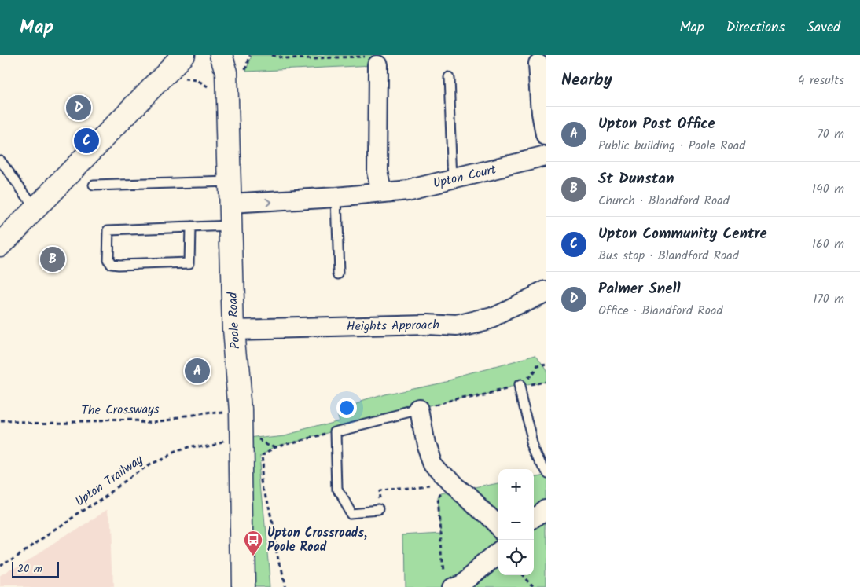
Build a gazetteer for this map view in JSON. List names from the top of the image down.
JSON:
{
  "streets": {
    "main road": ["Poole Road"],
    "street": ["Upton Court", "Heights Approach"],
    "path": ["The Crossways", "Upton Trailway"]
  },
  "crossings": [
    ["Upton Court", "Poole Road"],
    ["Poole Road", "Heights Approach"],
    ["Poole Road", "The Crossways"],
    ["Poole Road", "Upton Trailway"]
  ],
  "places": {
    "bus stop": ["Upton Crossroads, Poole Road"]
  },
  "scale_bar": "20 m",
  "page": {
    "header": "Map",
    "nav": ["Map", "Directions", "Saved"],
    "heading": ["Nearby", "4 results"],
    "pins": [
      "D",
      "C",
      "B",
      "A"
    ],
    "list": [
      {
        "mark": "A",
        "name": "Upton Post Office",
        "note": "Public building · Poole Road",
        "value": "70 m"
      },
      {
        "mark": "B",
        "name": "St Dunstan",
        "note": "Church · Blandford Road",
        "value": "140 m"
      },
      {
        "mark": "C",
        "name": "Upton Community Centre",
        "note": "Bus stop · Blandford Road",
        "value": "160 m"
      },
      {
        "mark": "D",
        "name": "Palmer Snell",
        "note": "Office · Blandford Road",
        "value": "170 m"
      }
    ],
    "map_buttons": ["+", "−"],
    "scale": "20 m"
  }
}
